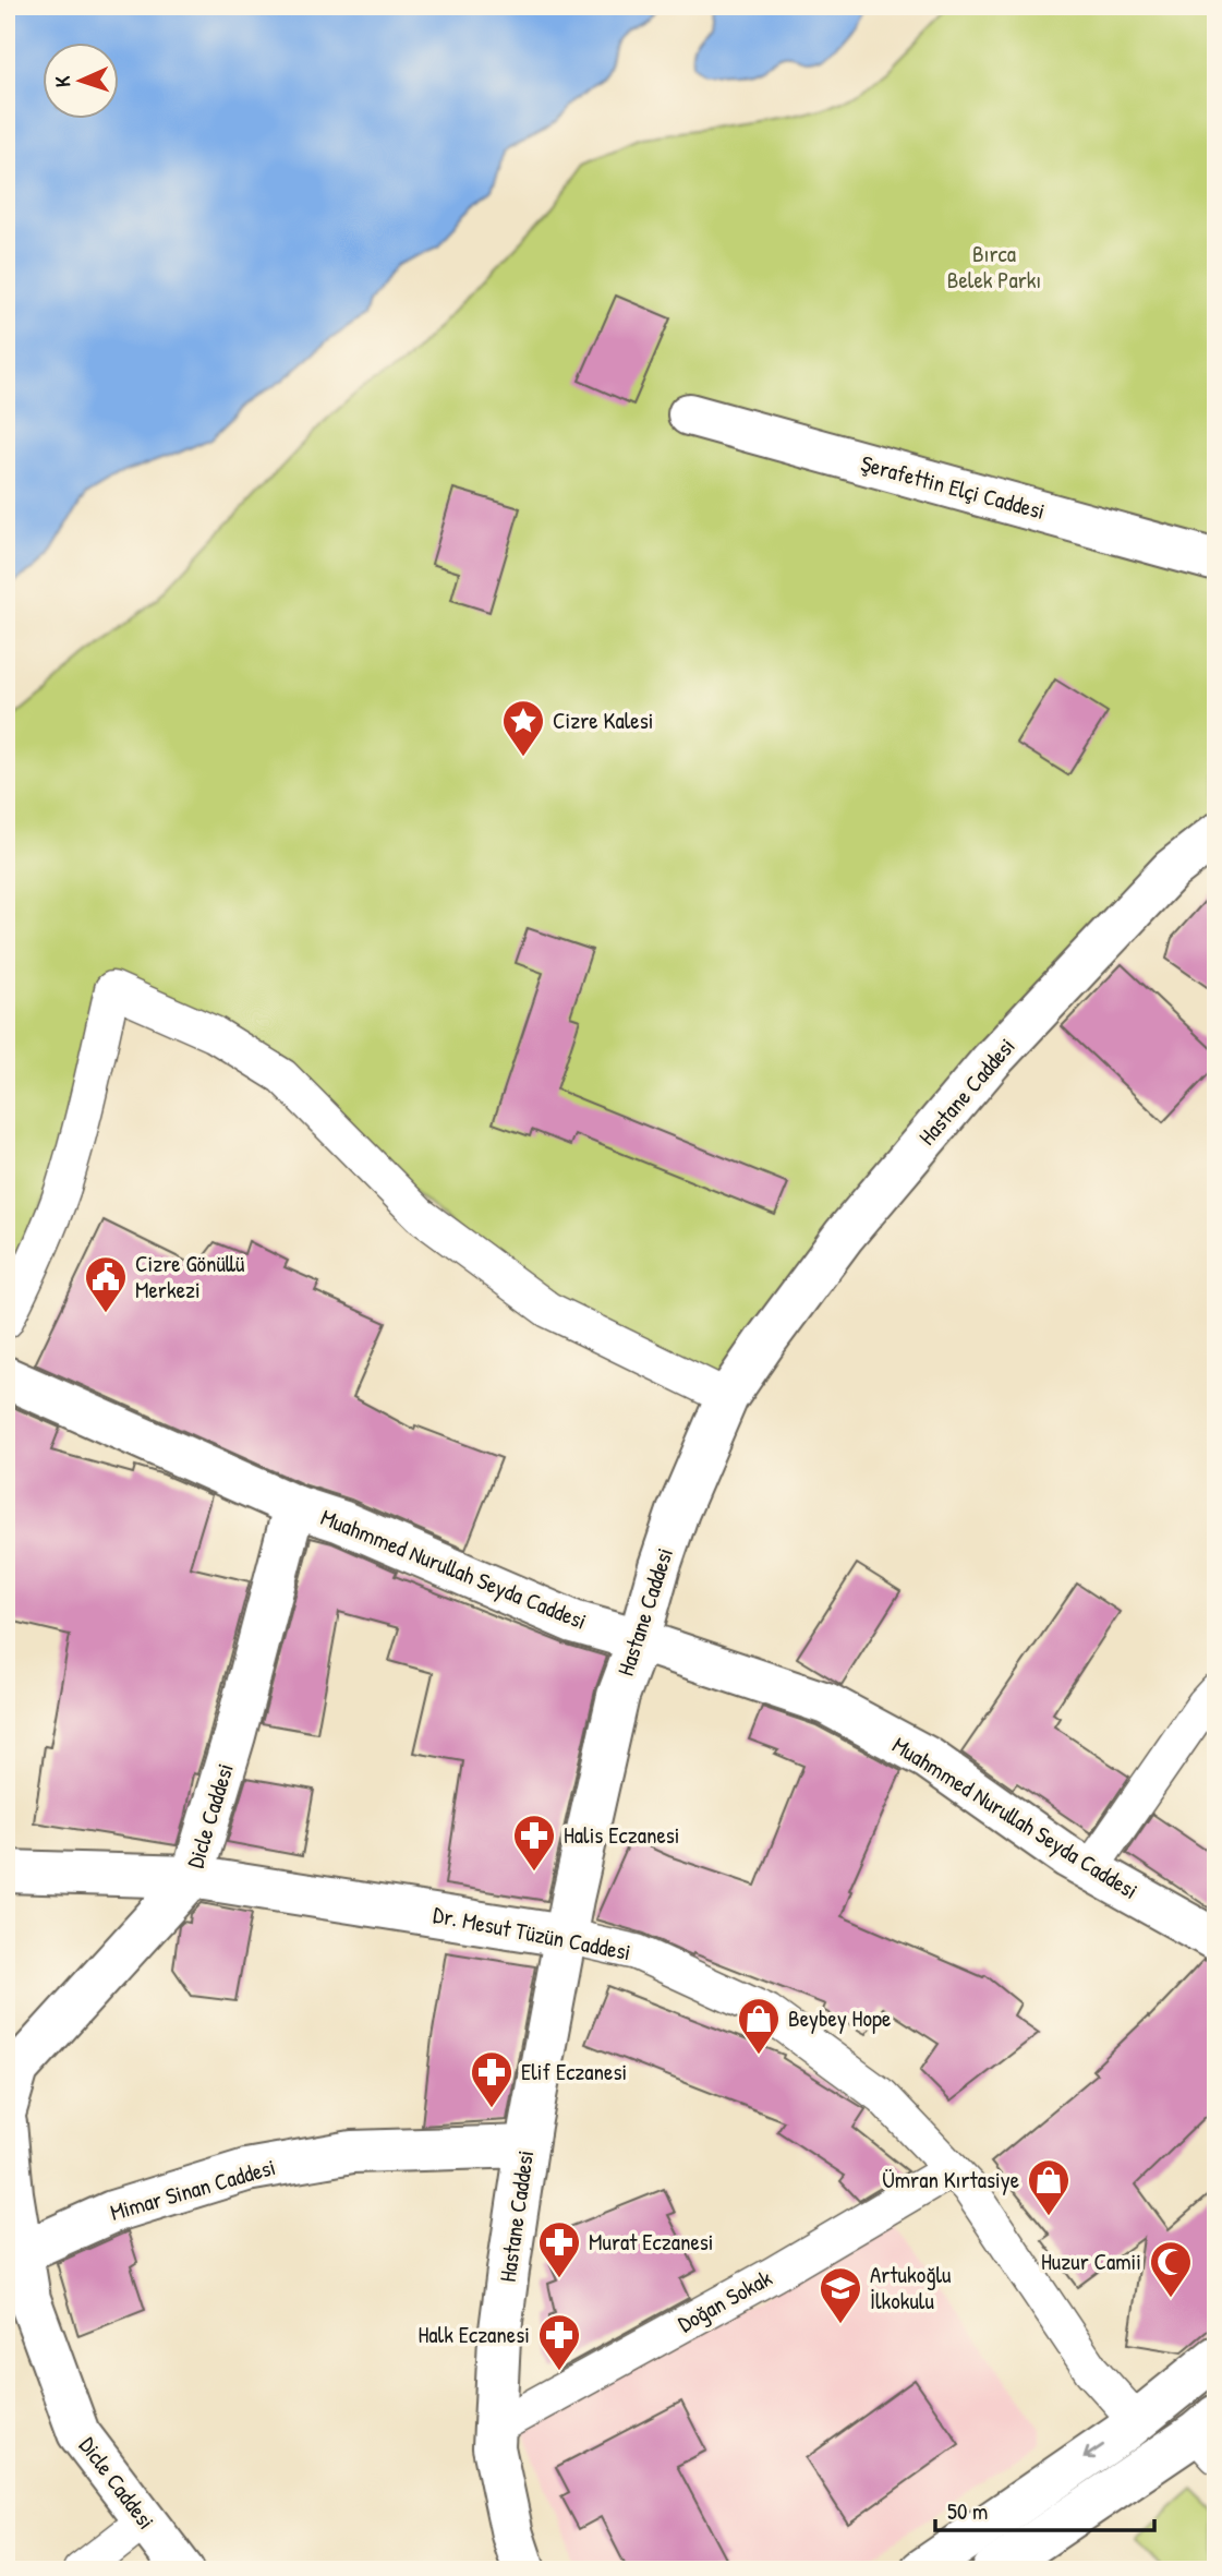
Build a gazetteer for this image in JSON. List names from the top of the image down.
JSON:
{
  "streets": {
    "street": [
      "Şerafettin Elçi Caddesi",
      "Hastane Caddesi",
      "Muahmmed Nurullah Seyda Caddesi",
      "Dicle Caddesi",
      "Dr. Mesut Tüzün Caddesi",
      "Mimar Sinan Caddesi",
      "Doğan Sokak"
    ]
  },
  "crossings": [
    ["Hastane Caddesi", "Muahmmed Nurullah Seyda Caddesi"],
    ["Hastane Caddesi", "Dr. Mesut Tüzün Caddesi"],
    ["Hastane Caddesi", "Mimar Sinan Caddesi"],
    ["Hastane Caddesi", "Doğan Sokak"],
    ["Muahmmed Nurullah Seyda Caddesi", "Dicle Caddesi"],
    ["Dicle Caddesi", "Dr. Mesut Tüzün Caddesi"],
    ["Dicle Caddesi", "Mimar Sinan Caddesi"],
    ["Dr. Mesut Tüzün Caddesi", "Doğan Sokak"]
  ],
  "parks": ["Bırca Belek Parkı"],
  "places": {
    "place": ["Cizre Kalesi"],
    "public building": ["Cizre Gönüllü Merkezi"],
    "pharmacy": [
      "Halis Eczanesi",
      "Elif Eczanesi",
      "Murat Eczanesi",
      "Halk Eczanesi"
    ],
    "shop": ["Beybey Hope", "Ümran Kırtasiye"],
    "mosque": ["Huzur Camii"],
    "school or university": ["Artukoğlu İlkokulu"]
  },
  "scale_bar": "50 m",
  "north": "left"
}
